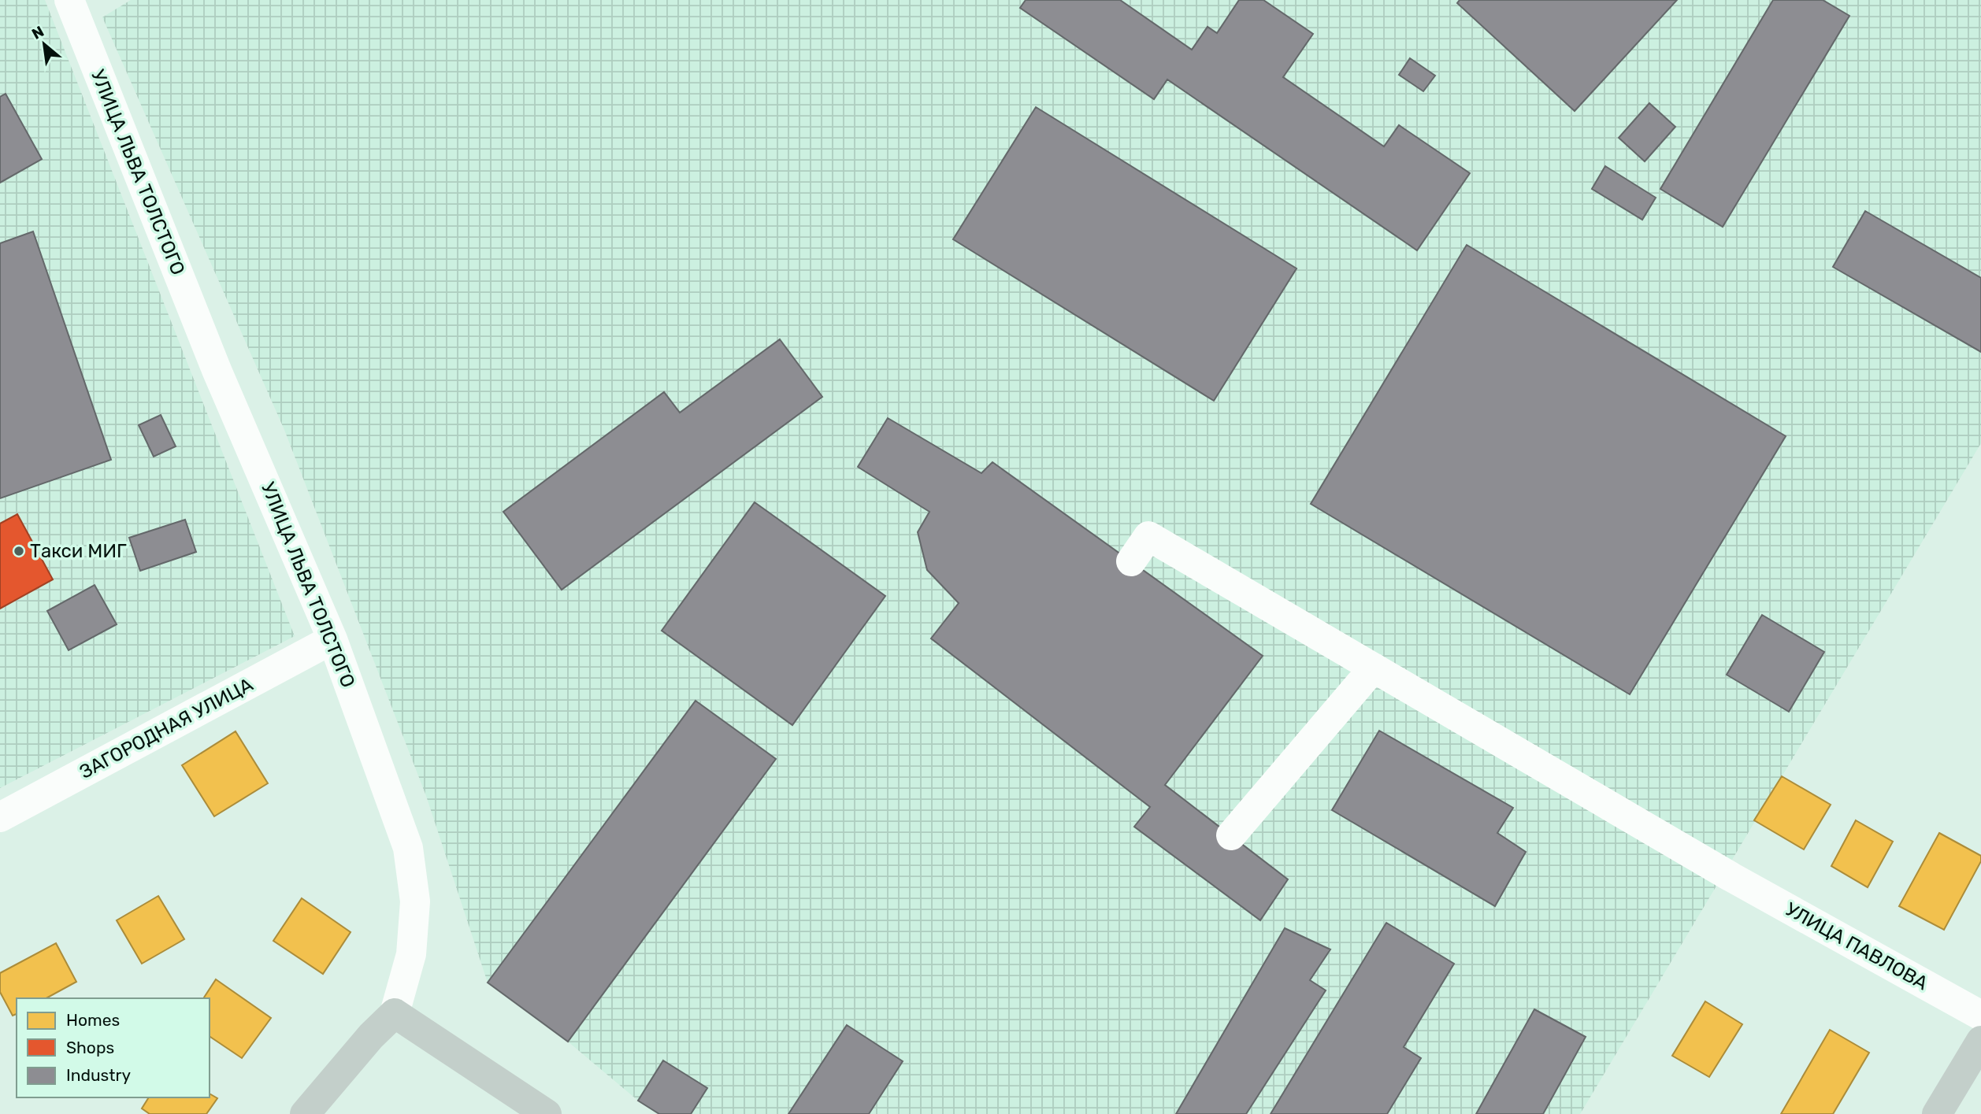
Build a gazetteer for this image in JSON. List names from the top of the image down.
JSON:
{
  "streets": {
    "street": ["УЛИЦА ЛЬВА ТОЛСТОГО", "ЗАГОРОДНАЯ УЛИЦА", "УЛИЦА ПАВЛОВА"]
  },
  "crossings": [
    ["УЛИЦА ЛЬВА ТОЛСТОГО", "ЗАГОРОДНАЯ УЛИЦА"]
  ],
  "places": ["Такси МИГ"],
  "legend": ["Homes", "Shops", "Industry"],
  "north": "top left"
}
